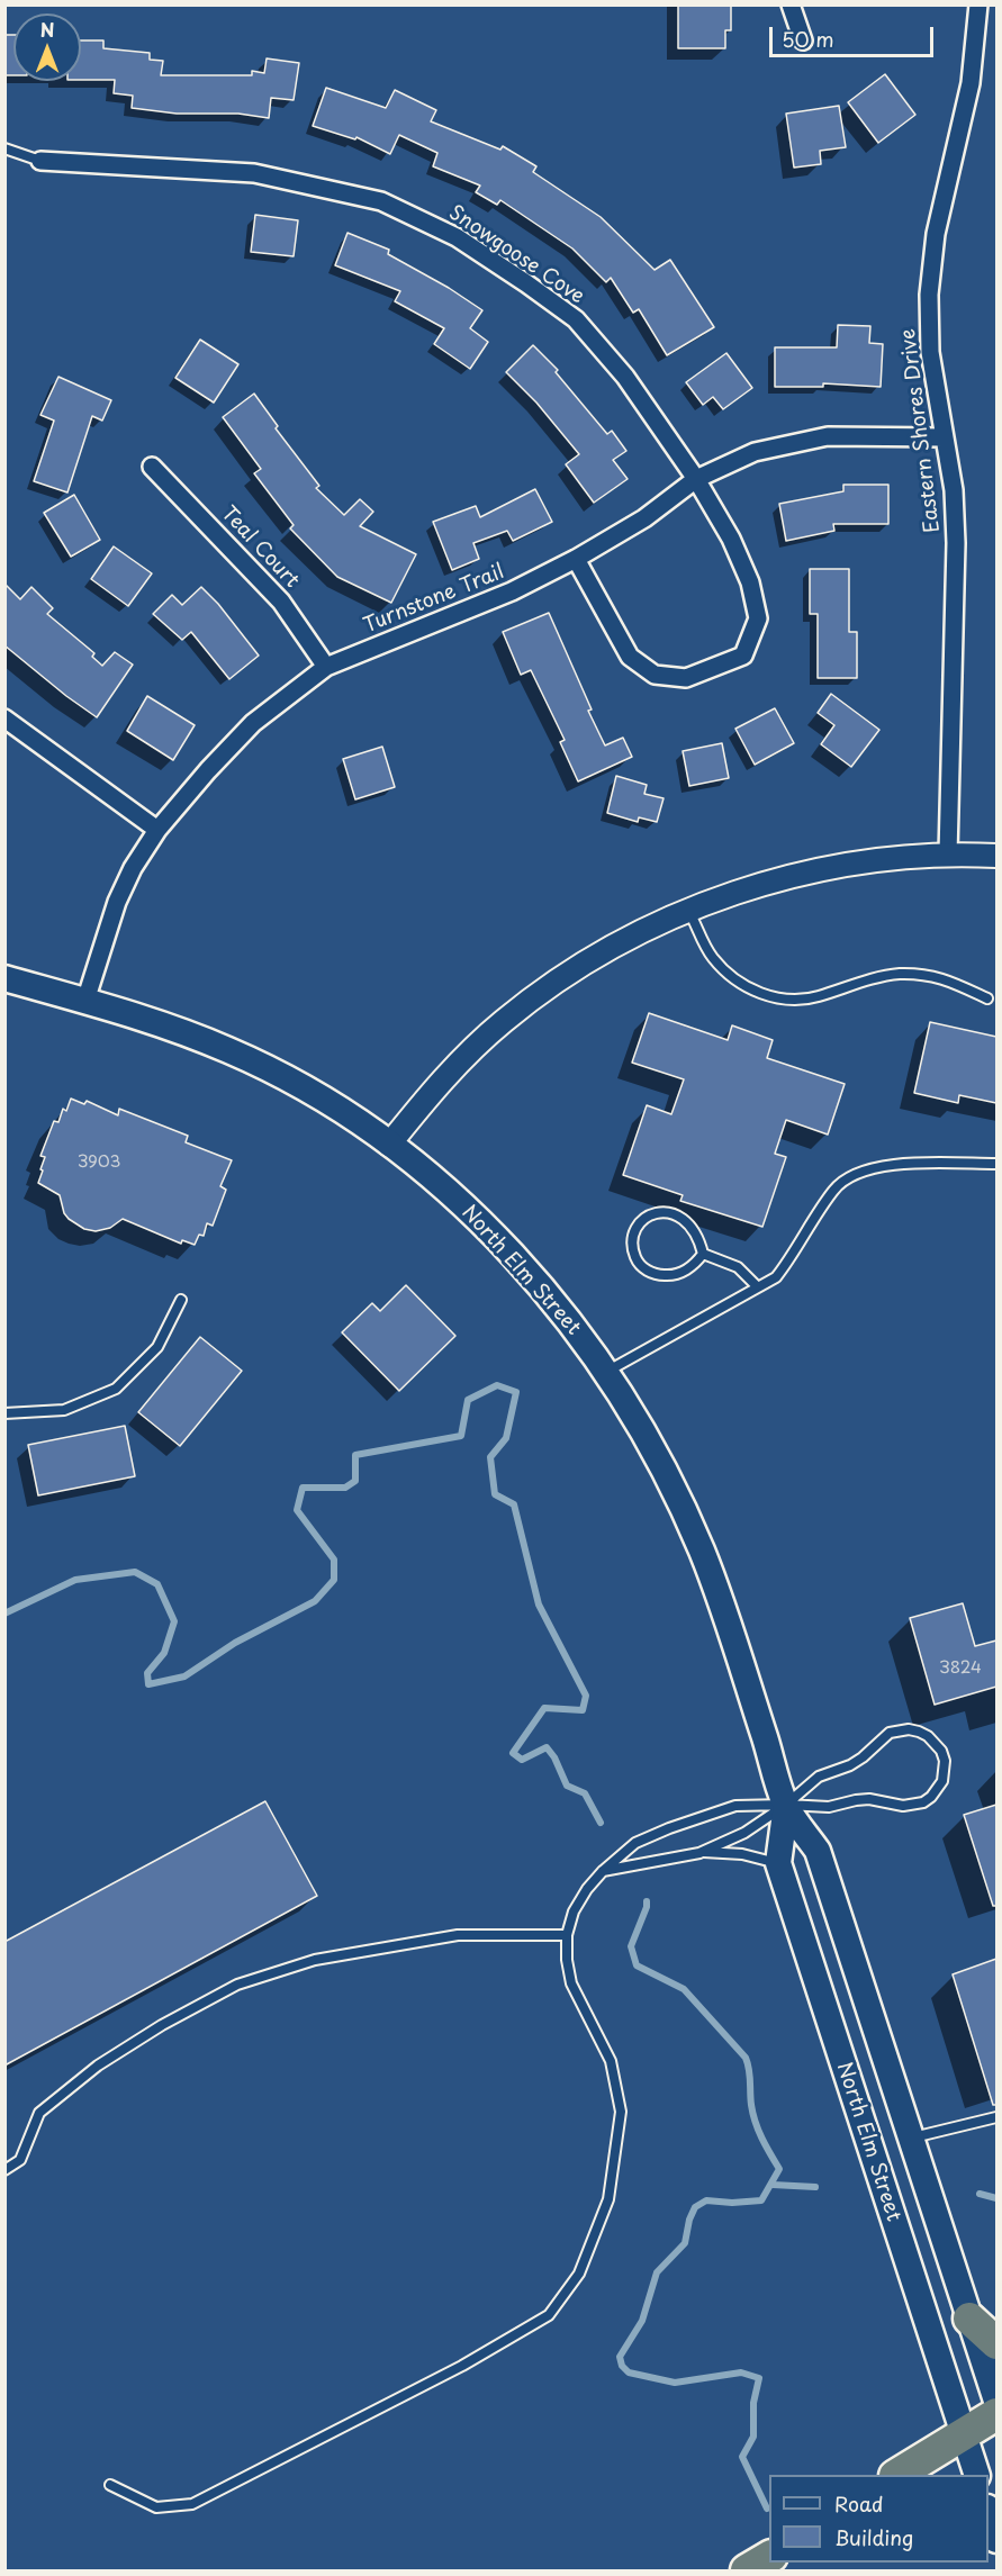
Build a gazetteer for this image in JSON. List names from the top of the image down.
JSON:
{
  "streets": {
    "main road": ["North Elm Street"],
    "street": [
      "Snowgoose Cove",
      "Eastern Shores Drive",
      "Teal Court",
      "Turnstone Trail"
    ]
  },
  "crossings": [
    ["Snowgoose Cove", "Turnstone Trail"],
    ["Eastern Shores Drive", "Turnstone Trail"],
    ["Teal Court", "Turnstone Trail"],
    ["Turnstone Trail", "North Elm Street"]
  ],
  "house_numbers": ["3903", "3824"],
  "legend": ["Road", "Building"],
  "scale_bar": "50 m",
  "north": "top"
}
